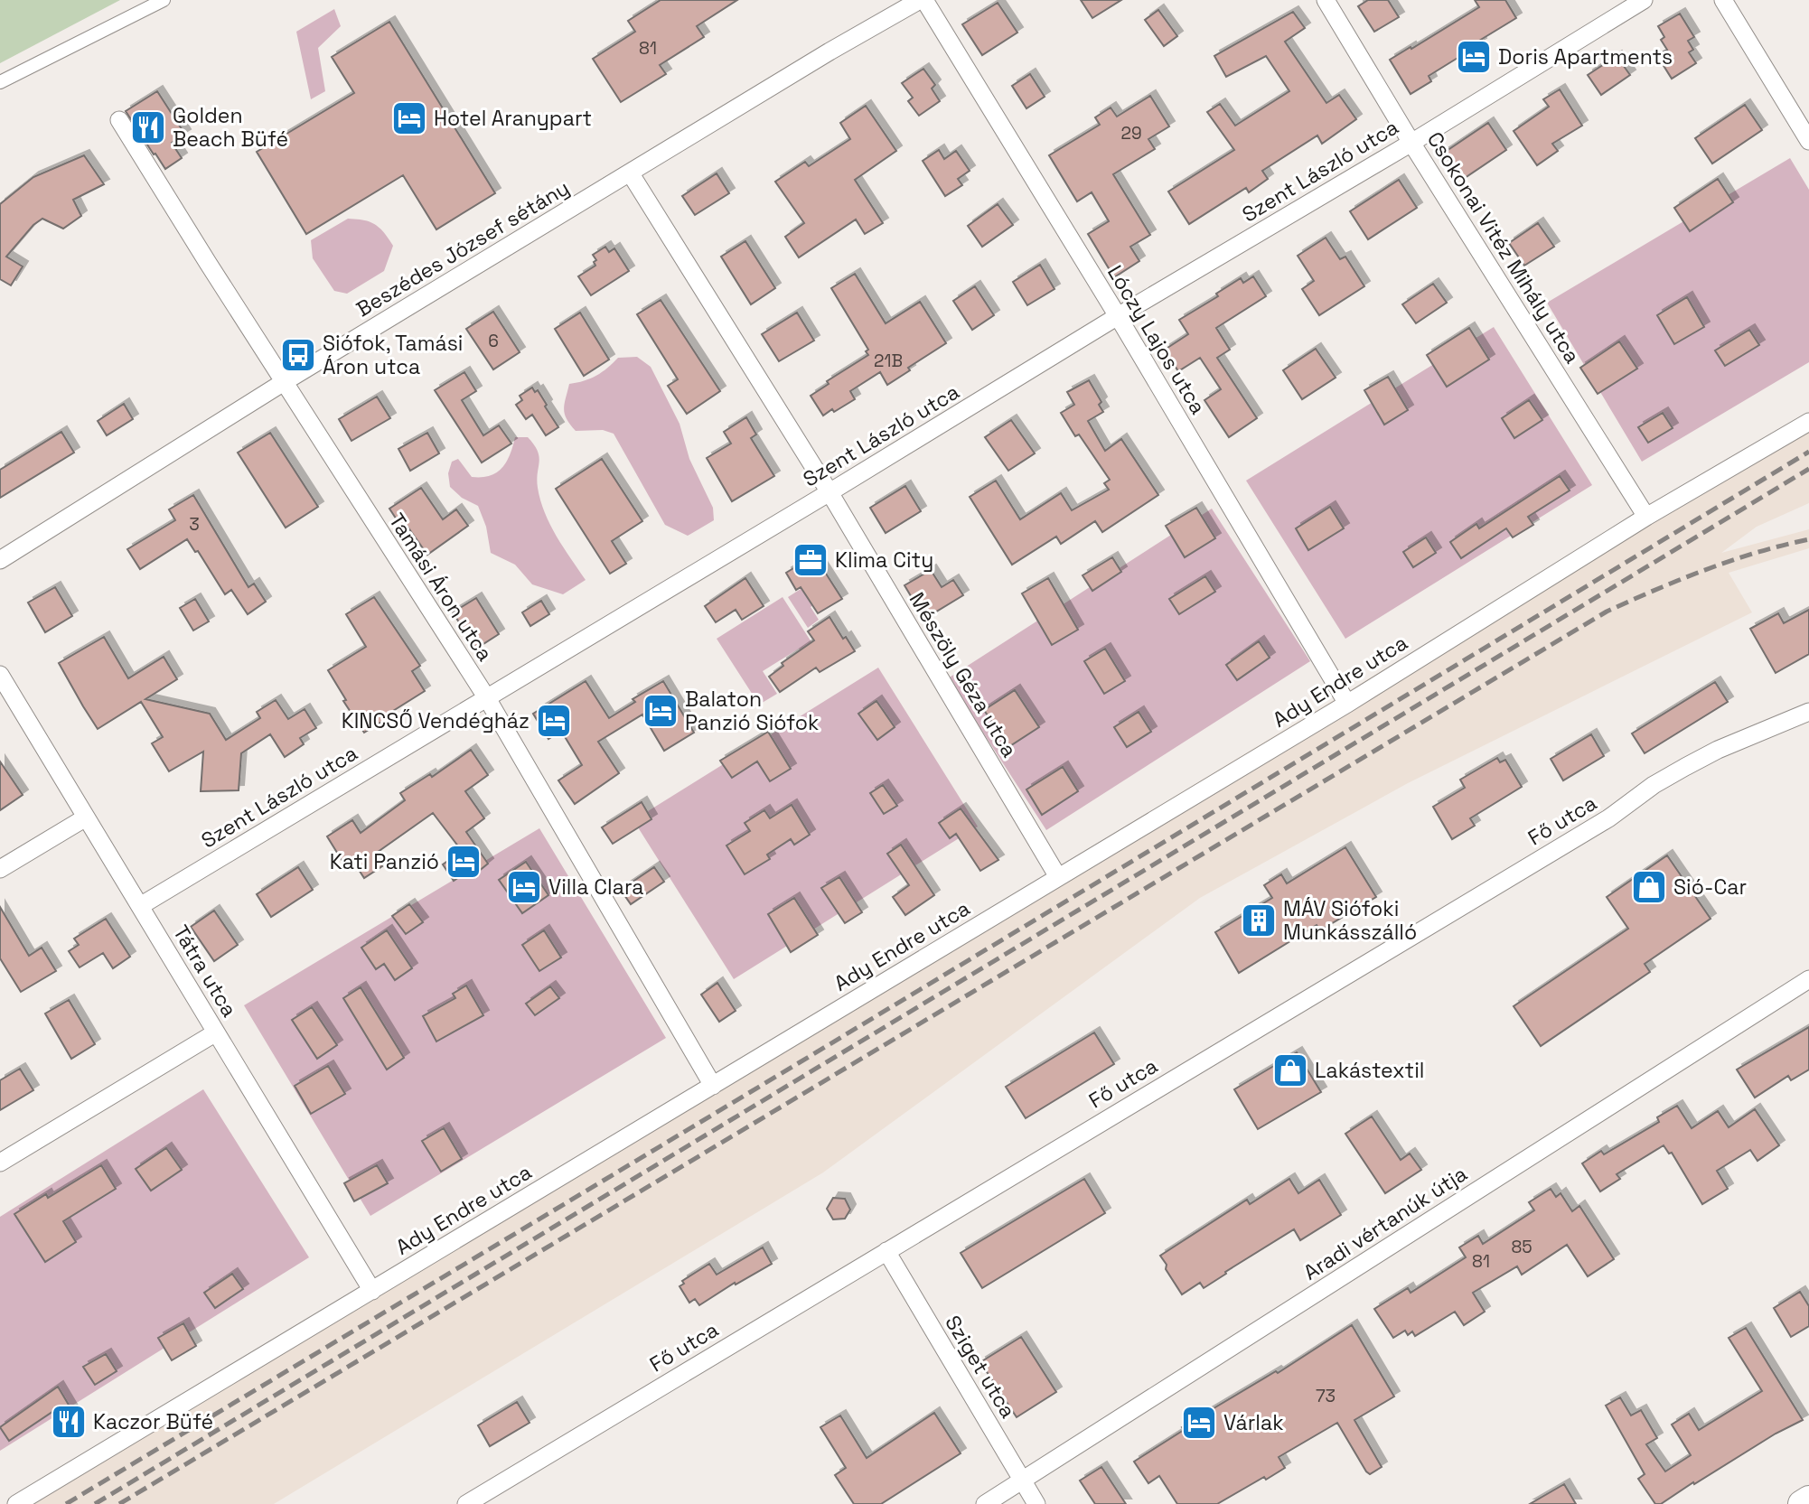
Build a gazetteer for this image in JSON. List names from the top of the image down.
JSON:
{
  "streets": {
    "street": [
      "Szent László utca",
      "Csokonai Vitéz Mihály utca",
      "Beszédes József sétány",
      "Lóczy Lajos utca",
      "Tamási Áron utca",
      "Mészöly Géza utca",
      "Ady Endre utca",
      "Fő utca",
      "Tátra utca",
      "Aradi vértanúk útja",
      "Sziget utca"
    ]
  },
  "crossings": [
    ["Szent László utca", "Csokonai Vitéz Mihály utca"],
    ["Szent László utca", "Lóczy Lajos utca"],
    ["Szent László utca", "Tamási Áron utca"],
    ["Szent László utca", "Mészöly Géza utca"],
    ["Szent László utca", "Tátra utca"],
    ["Csokonai Vitéz Mihály utca", "Ady Endre utca"],
    ["Beszédes József sétány", "Lóczy Lajos utca"],
    ["Beszédes József sétány", "Tamási Áron utca"],
    ["Beszédes József sétány", "Mészöly Géza utca"],
    ["Lóczy Lajos utca", "Ady Endre utca"],
    ["Tamási Áron utca", "Ady Endre utca"],
    ["Mészöly Géza utca", "Ady Endre utca"],
    ["Ady Endre utca", "Tátra utca"],
    ["Fő utca", "Sziget utca"],
    ["Aradi vértanúk útja", "Sziget utca"]
  ],
  "places": {
    "hotel": [
      "Doris Apartments",
      "Hotel Aranypart",
      "Balaton Panzió Siófok",
      "KINCSŐ Vendégház",
      "Kati Panzió",
      "Villa Clara",
      "Várlak"
    ],
    "restaurant": ["Golden Beach Büfé", "Kaczor Büfé"],
    "bus stop": ["Siófok, Tamási Áron utca"],
    "office": ["Klima City"],
    "shop": ["Sió-Car", "Lakástextil"],
    "building": ["MÁV Siófoki Munkásszálló"]
  },
  "house_numbers": [
    "81",
    "29",
    "6",
    "21B",
    "3",
    "85",
    "81",
    "73"
  ]
}
